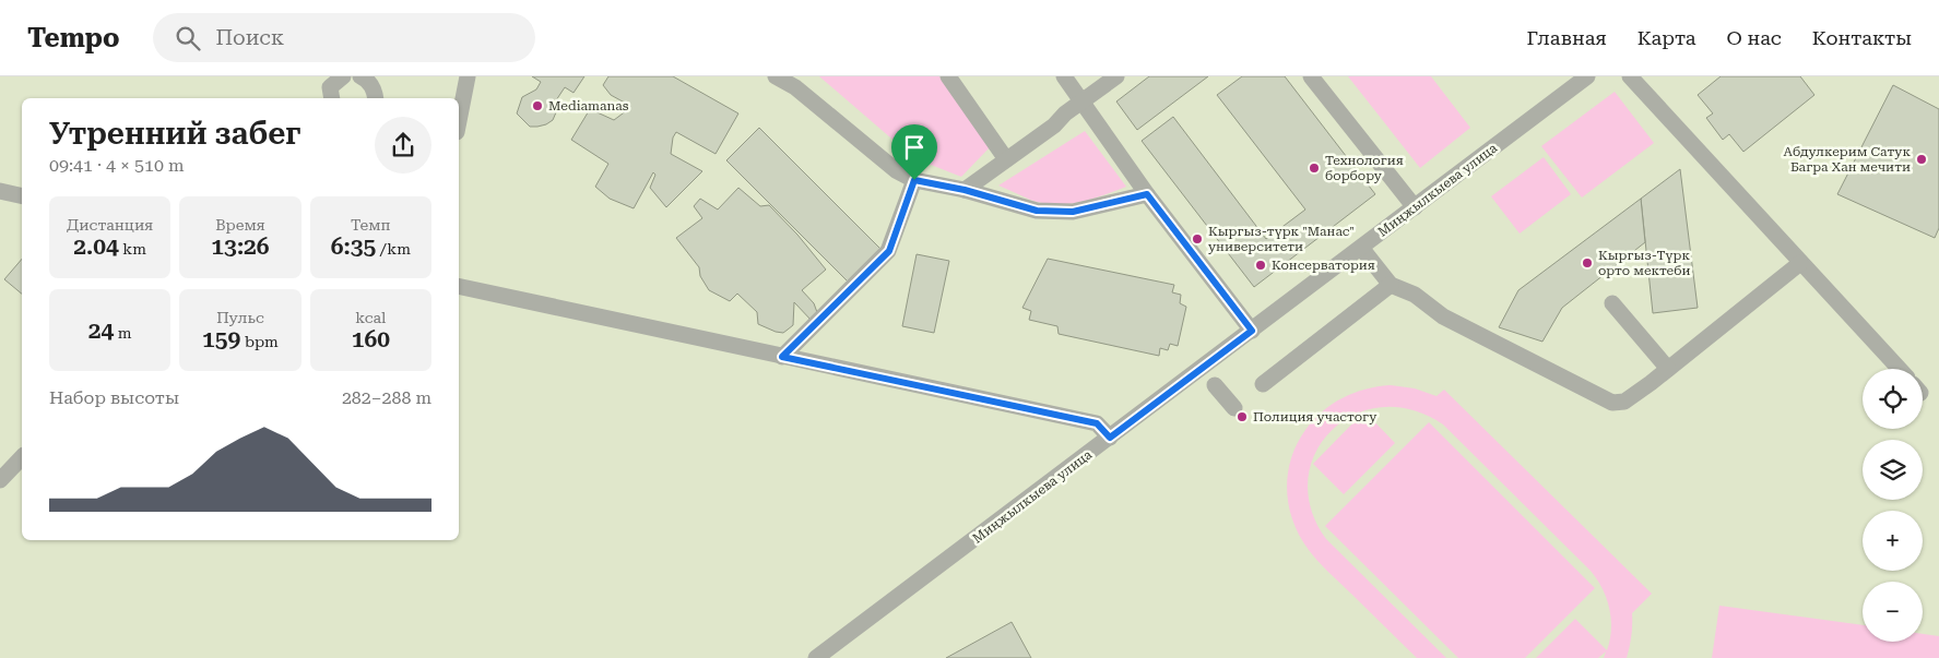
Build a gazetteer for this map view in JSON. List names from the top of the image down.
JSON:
{
  "streets": {
    "street": ["Миңжылкыева улица"]
  },
  "places": [
    "Mediamanas",
    "Абдулкерим Сатук Багра Хан мечити",
    "Технология борбору",
    "Кыргыз-түрк \"Манас\" университети",
    "Кыргыз-Түрк орто мектеби",
    "Консерватория",
    "Полиция участогу"
  ],
  "page": {
    "header": "Tempo",
    "search": "Поиск",
    "nav": [
      "Главная",
      "Карта",
      "О нас",
      "Контакты"
    ],
    "heading": ["Утренний забег", "09:41 · 4 × 510 m"],
    "stats": [
      ["Дистанция", "2.04 km"],
      ["Время", "13:26"],
      ["Темп", "6:35 /km"],
      ["24 m"],
      ["Пульс", "159 bpm"],
      ["kcal", "160"]
    ],
    "map_buttons": ["+", "−"],
    "chart": ["Набор высоты", "282–288 m"]
  }
}
